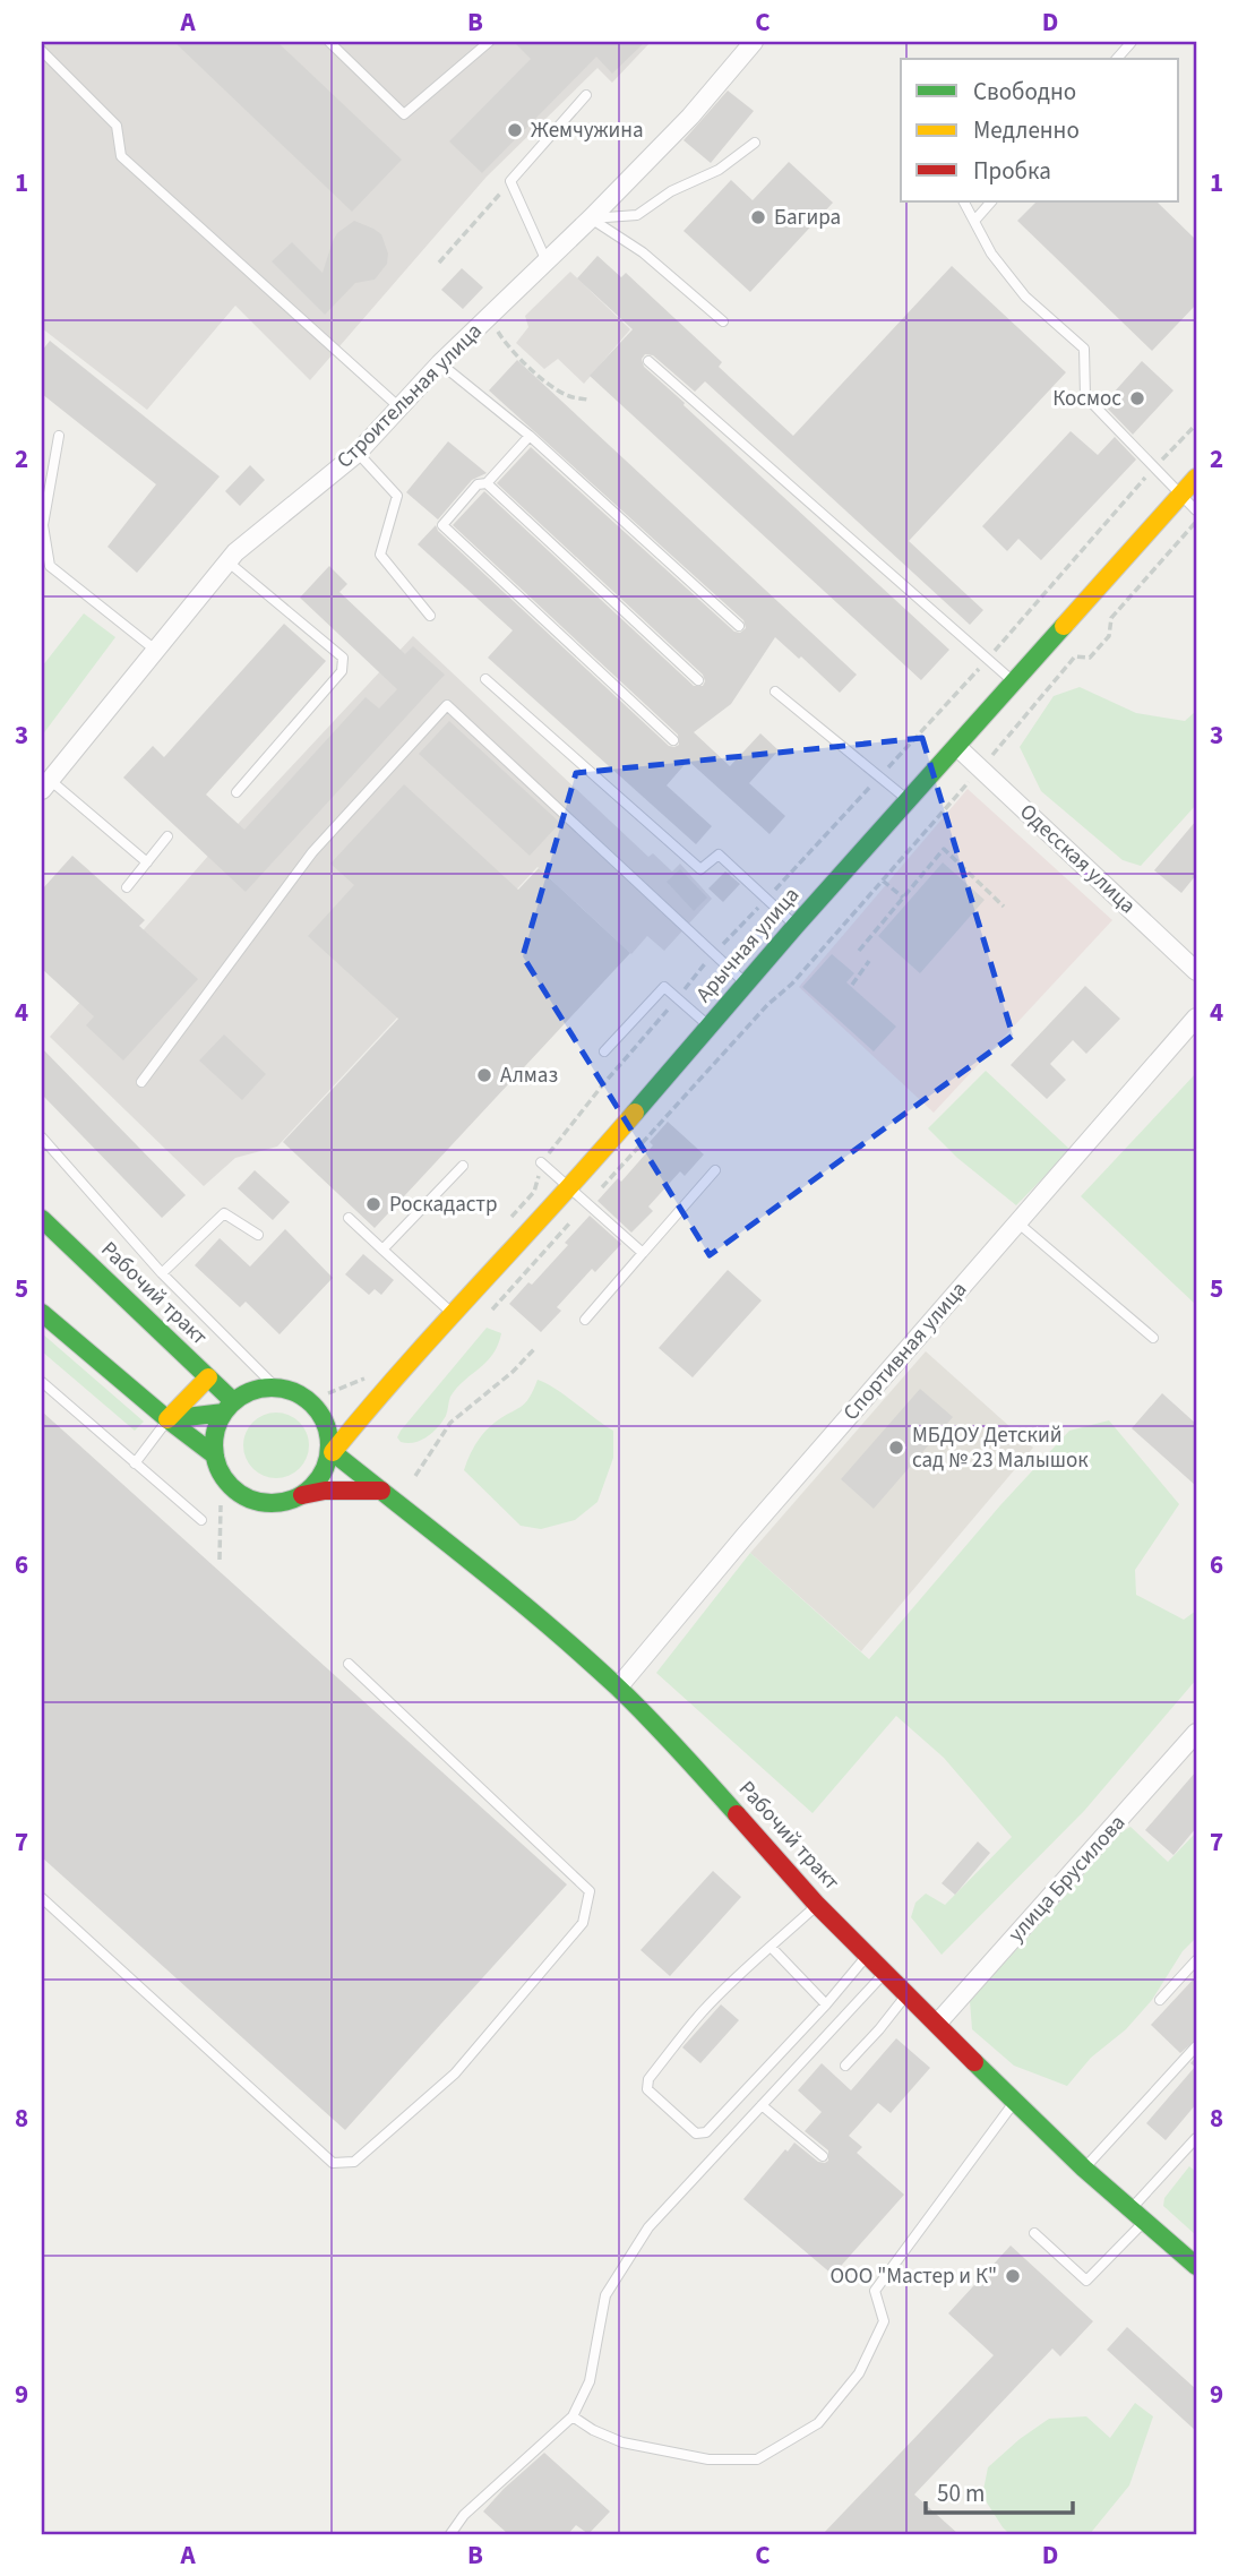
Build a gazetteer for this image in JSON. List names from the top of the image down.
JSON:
{
  "streets": {
    "main road": ["Арычная улица", "Рабочий тракт"],
    "street": [
      "Строительная улица",
      "Одесская улица",
      "Спортивная улица",
      "улица Брусилова"
    ]
  },
  "crossings": [
    ["Одесская улица", "Арычная улица"],
    ["Арычная улица", "Рабочий тракт"],
    ["Рабочий тракт", "Спортивная улица"],
    ["Рабочий тракт", "улица Брусилова"]
  ],
  "places": [
    "Жемчужина",
    "Багира",
    "Космос",
    "Алмаз",
    "Роскадастр",
    "МБДОУ Детский сад № 23 Малышок",
    "ООО \"Мастер и К\""
  ],
  "legend": ["Свободно", "Медленно", "Пробка"],
  "scale_bar": "50 m",
  "grid": {
    "columns": [
      "A",
      "B",
      "C",
      "D"
    ],
    "rows": [
      "1",
      "2",
      "3",
      "4",
      "5",
      "6",
      "7",
      "8",
      "9"
    ]
  }
}
